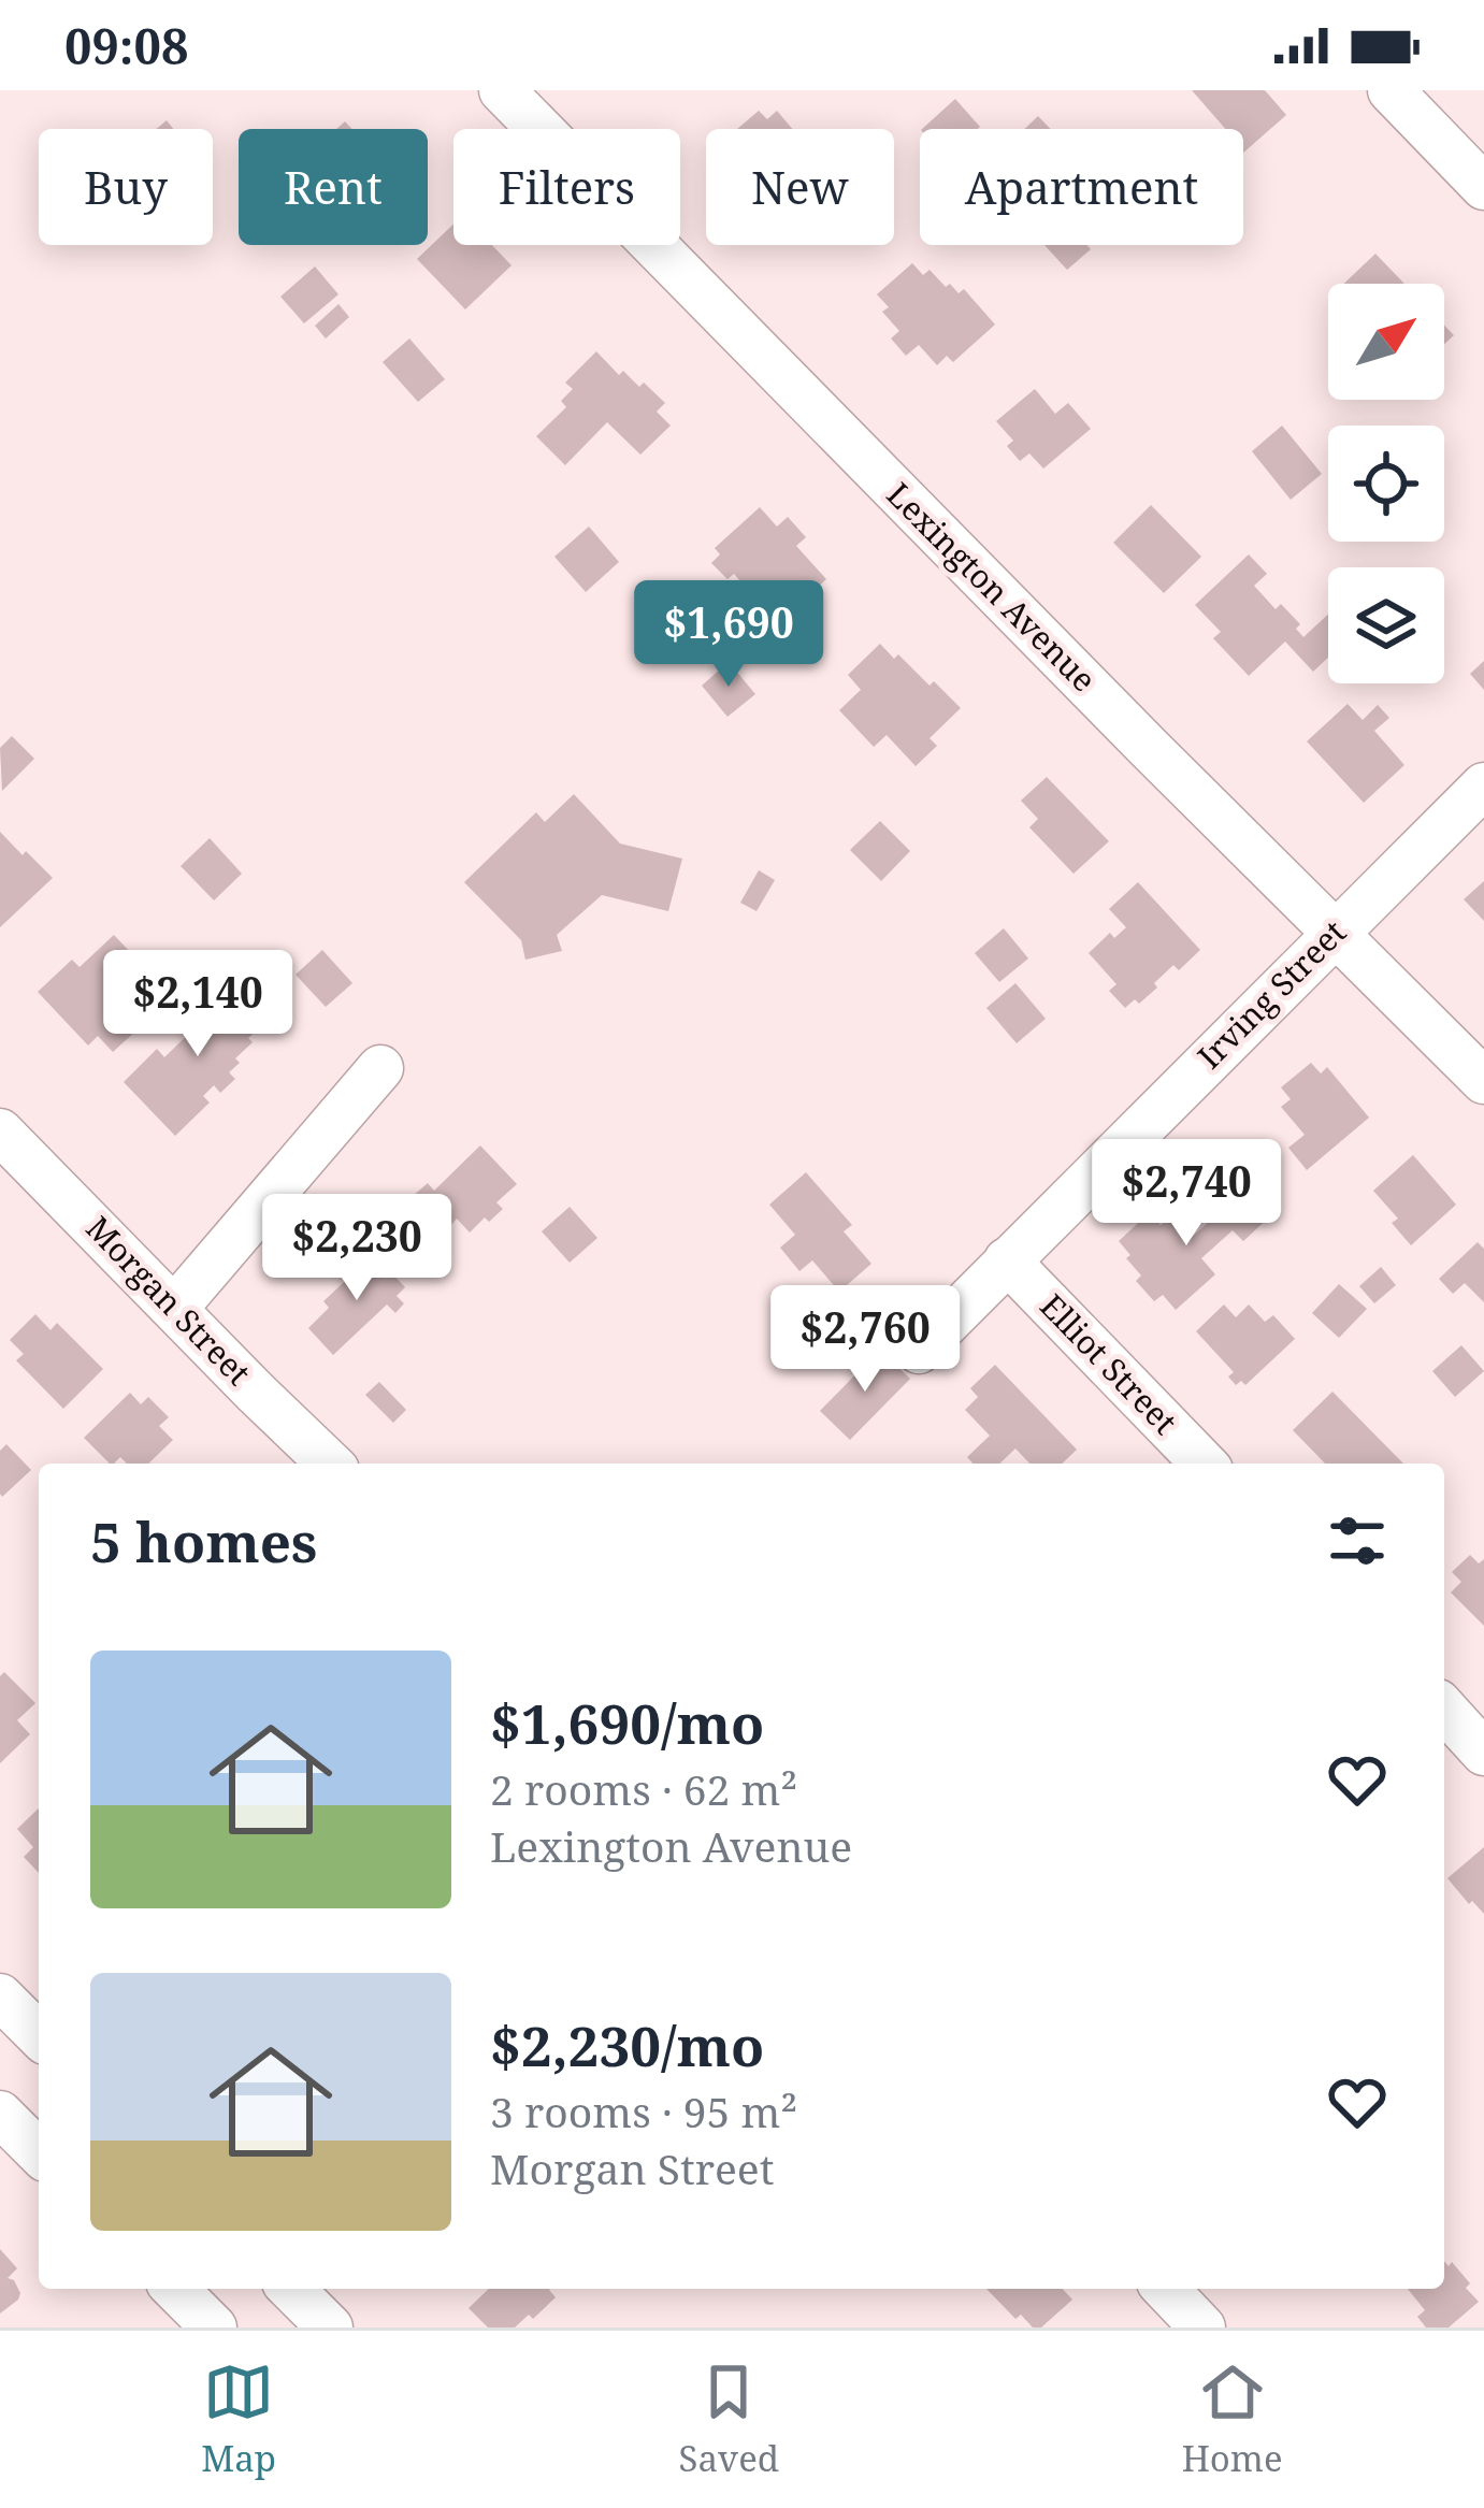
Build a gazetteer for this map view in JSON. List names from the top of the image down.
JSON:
{
  "streets": {
    "street": [
      "Lexington Avenue",
      "Irving Street",
      "Morgan Street",
      "Elliot Street"
    ]
  },
  "crossings": [
    ["Lexington Avenue", "Irving Street"],
    ["Irving Street", "Elliot Street"]
  ],
  "north": "top right",
  "page": {
    "status": "09:08",
    "chip": [
      "Buy",
      "Rent",
      "Filters",
      "New",
      "Apartment"
    ],
    "price": [
      "$1,690",
      "$2,140",
      "$2,740",
      "$2,230",
      "$2,760"
    ],
    "heading": "5 homes",
    "list": [
      {
        "name": "$1,690/mo",
        "note": "2 rooms · 62 m² · Lexington Avenue"
      },
      {
        "name": "$2,230/mo",
        "note": "3 rooms · 95 m² · Morgan Street"
      }
    ],
    "tabs": ["Map", "Saved", "Home"]
  }
}
